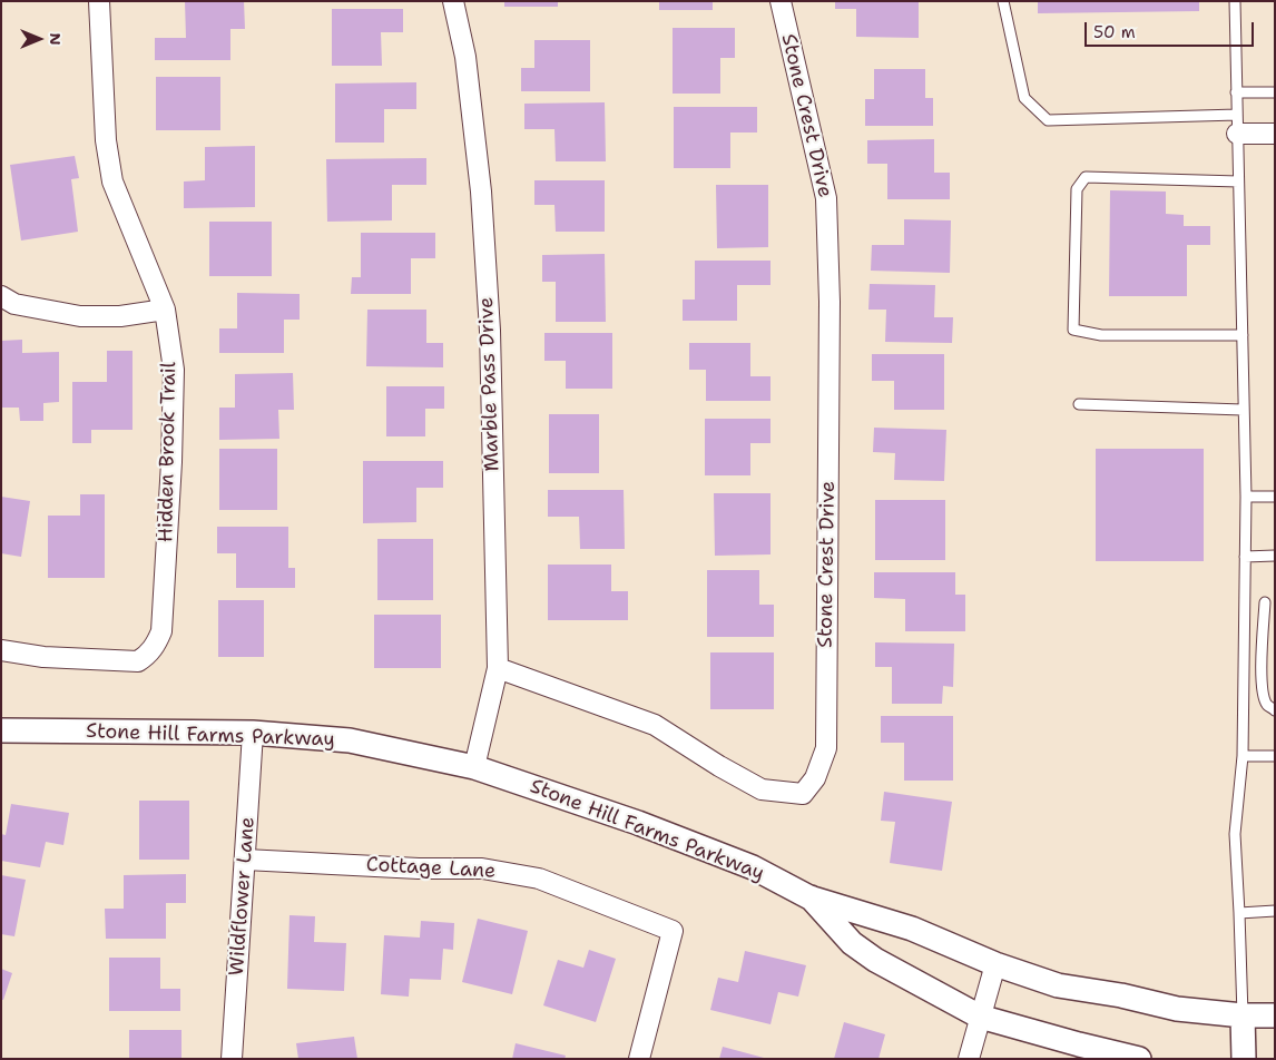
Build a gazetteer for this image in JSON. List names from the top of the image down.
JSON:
{
  "streets": {
    "street": [
      "Stone Crest Drive",
      "Marble Pass Drive",
      "Hidden Brook Trail",
      "Stone Hill Farms Parkway",
      "Cottage Lane",
      "Wildflower Lane"
    ]
  },
  "crossings": [
    ["Stone Crest Drive", "Marble Pass Drive"],
    ["Marble Pass Drive", "Stone Hill Farms Parkway"],
    ["Stone Hill Farms Parkway", "Wildflower Lane"],
    ["Cottage Lane", "Wildflower Lane"]
  ],
  "scale_bar": "50 m",
  "north": "right"
}
